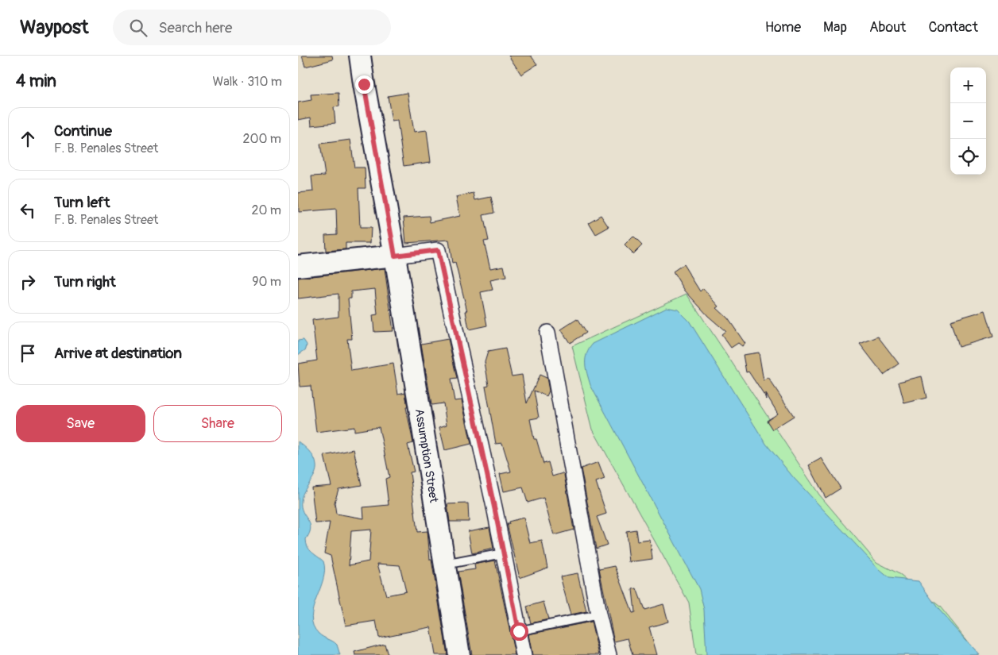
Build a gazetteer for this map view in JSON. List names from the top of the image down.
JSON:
{
  "streets": {
    "main road": ["Assumption Street"]
  },
  "page": {
    "header": "Waypost",
    "search": "Search here",
    "nav": [
      "Home",
      "Map",
      "About",
      "Contact"
    ],
    "heading": ["4 min", "Walk · 310 m"],
    "map_buttons": ["+", "−"],
    "list": [
      ["Continue", "F. B. Penales Street", "200 m"],
      ["Turn left", "F. B. Penales Street", "20 m"],
      ["Turn right", "90 m"],
      "Arrive at destination"
    ],
    "buttons": ["Save", "Share"]
  }
}
